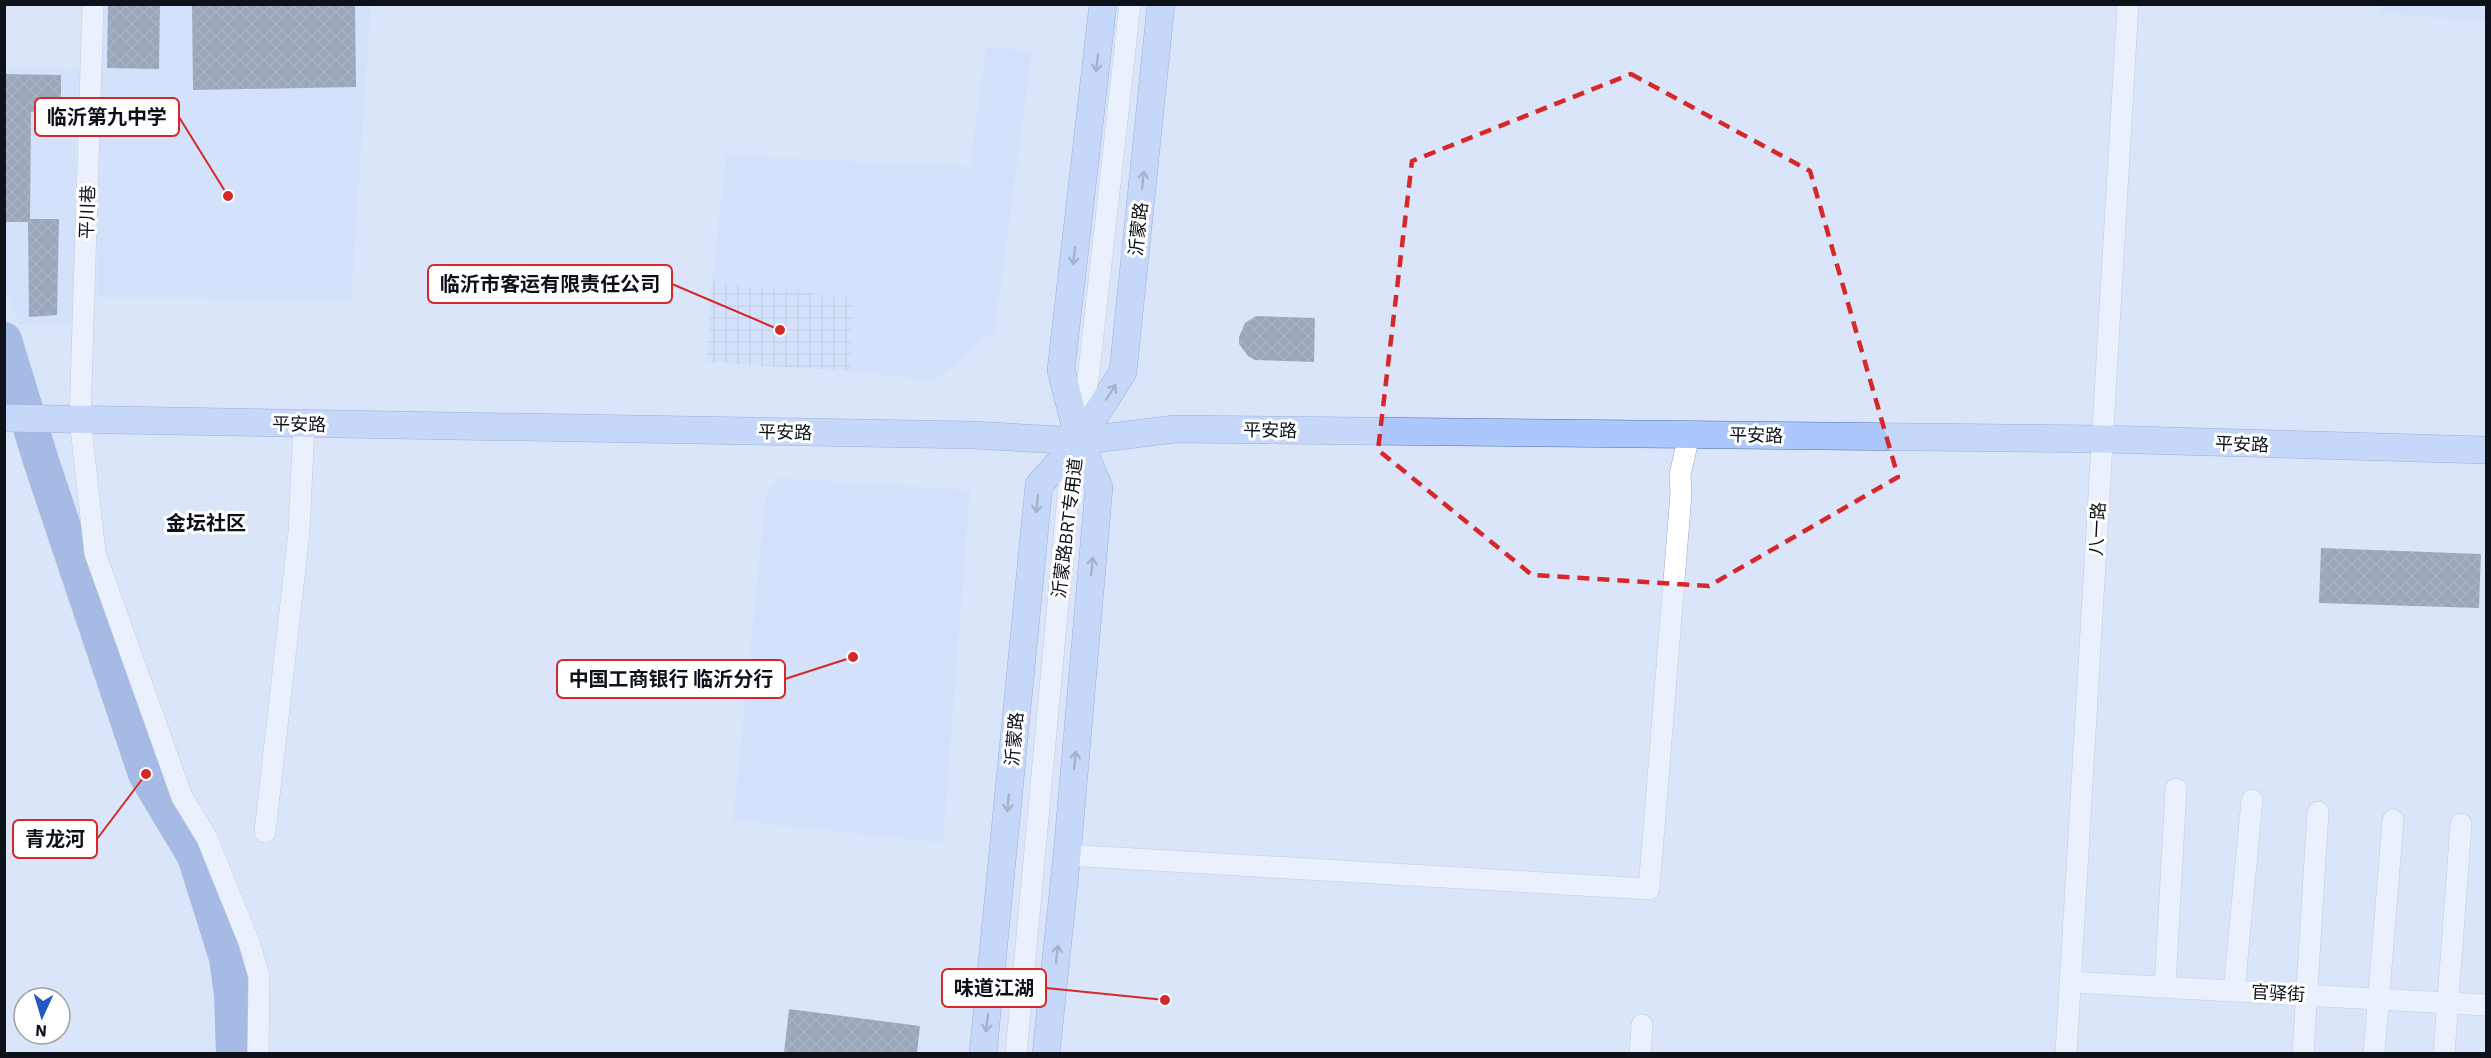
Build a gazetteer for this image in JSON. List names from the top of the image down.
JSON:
{
  "streets": {
    "main road": ["沂蒙路", "平安路"],
    "street": [
      "平川巷",
      "沂蒙路BRT专用道",
      "八一路",
      "官驿街"
    ]
  },
  "crossings": [
    ["平川巷", "平安路"],
    ["沂蒙路", "平安路"],
    ["沂蒙路", "沂蒙路BRT专用道"],
    ["平安路", "沂蒙路BRT专用道"],
    ["平安路", "八一路"],
    ["八一路", "官驿街"]
  ],
  "districts": ["金坛社区"],
  "places": [
    "临沂第九中学",
    "临沂市客运有限责任公司",
    "中国工商银行 临沂分行",
    "青龙河",
    "味道江湖"
  ],
  "north": "bottom"
}
